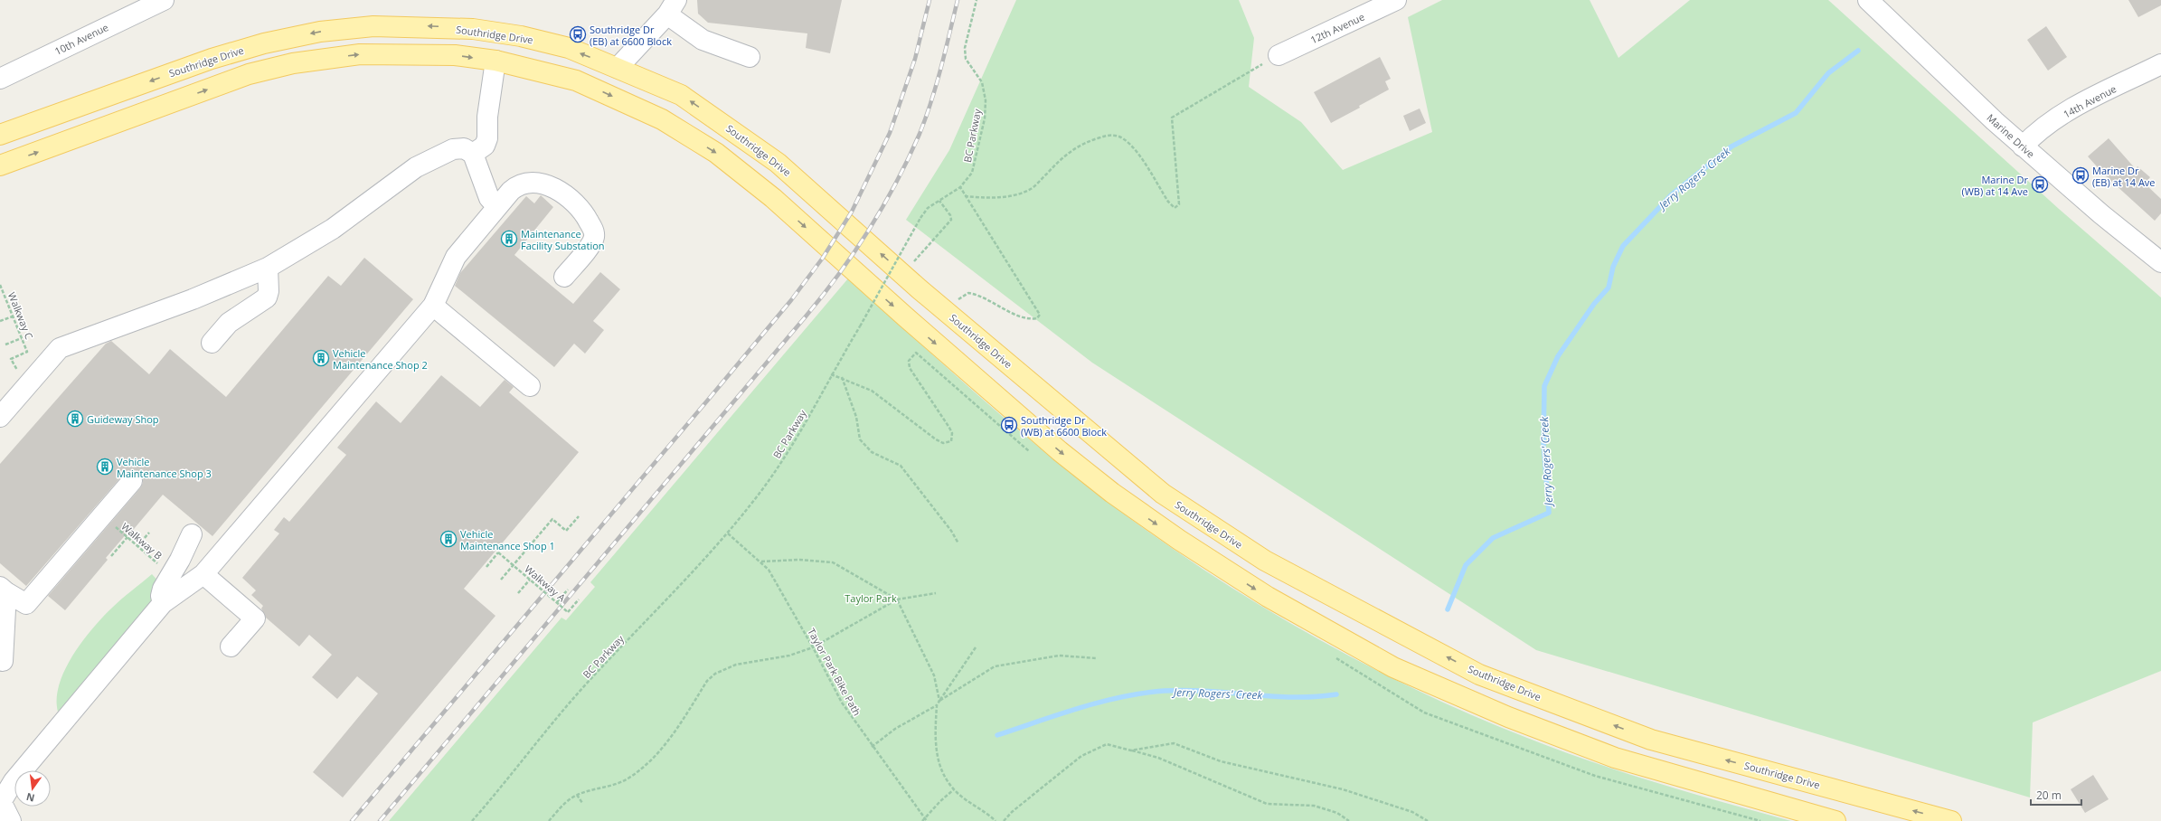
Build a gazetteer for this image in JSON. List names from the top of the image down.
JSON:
{
  "streets": {
    "main road": ["Southridge Drive"],
    "street": [
      "12th Avenue",
      "10th Avenue",
      "14th Avenue",
      "Marine Drive"
    ],
    "path": [
      "BC Parkway",
      "Walkway C",
      "Walkway B",
      "Walkway A",
      "Taylor Park Bike Path"
    ]
  },
  "crossings": [
    ["14th Avenue", "Marine Drive"],
    ["BC Parkway", "Taylor Park Bike Path"]
  ],
  "water": ["Jerry Rogers' Creek"],
  "parks": ["Taylor Park"],
  "places": {
    "bus stop": [
      "Southridge Dr (EB) at 6600 Block",
      "Marine Dr (EB) at 14 Ave",
      "Marine Dr (WB) at 14 Ave",
      "Southridge Dr (WB) at 6600 Block"
    ],
    "building": [
      "Maintenance Facility Substation",
      "Vehicle Maintenance Shop 2",
      "Guideway Shop",
      "Vehicle Maintenance Shop 3",
      "Vehicle Maintenance Shop 1"
    ]
  },
  "scale_bar": "20 m",
  "north": "bottom"
}
